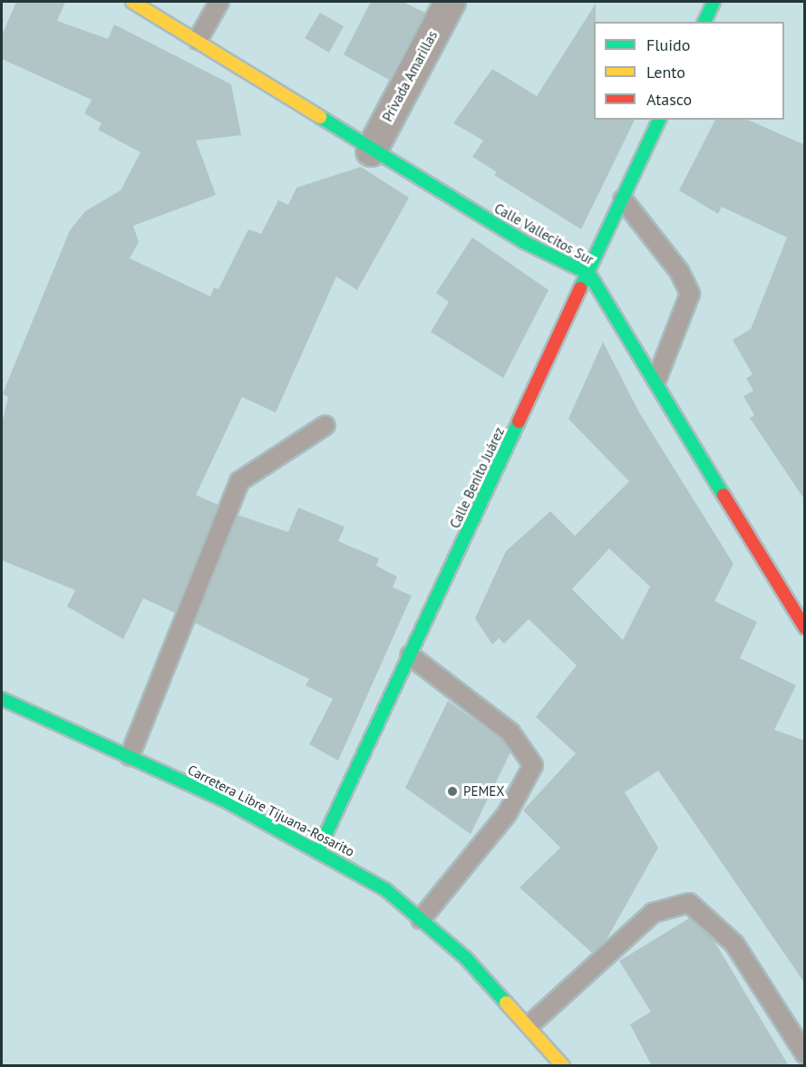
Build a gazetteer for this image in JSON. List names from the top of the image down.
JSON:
{
  "streets": {
    "street": [
      "Privada Amarillas",
      "Calle Vallecitos Sur",
      "Calle Benito Juárez",
      "Carretera Libre Tijuana-Rosarito"
    ]
  },
  "crossings": [
    ["Privada Amarillas", "Calle Vallecitos Sur"],
    ["Calle Vallecitos Sur", "Calle Benito Juárez"],
    ["Calle Benito Juárez", "Carretera Libre Tijuana-Rosarito"]
  ],
  "places": ["PEMEX"],
  "legend": ["Fluido", "Lento", "Atasco"]
}
